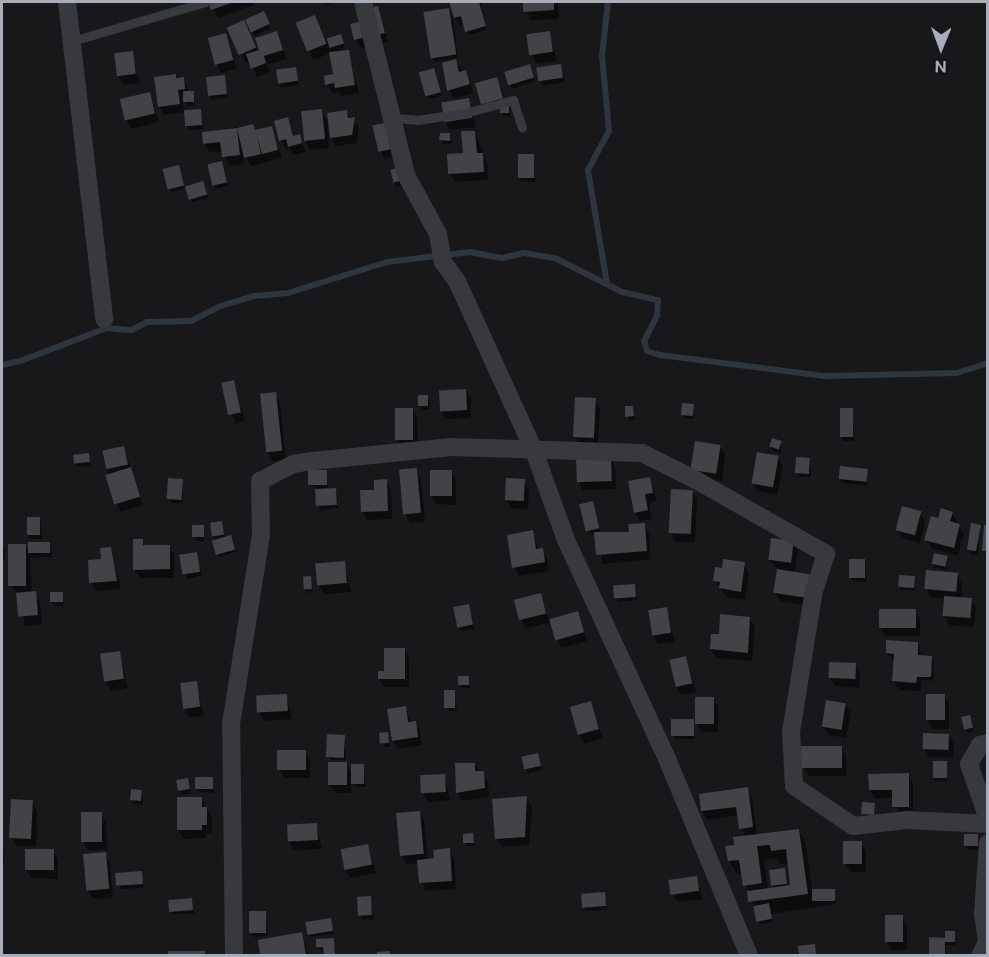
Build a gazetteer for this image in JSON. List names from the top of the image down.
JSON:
{
  "north": "bottom"
}
